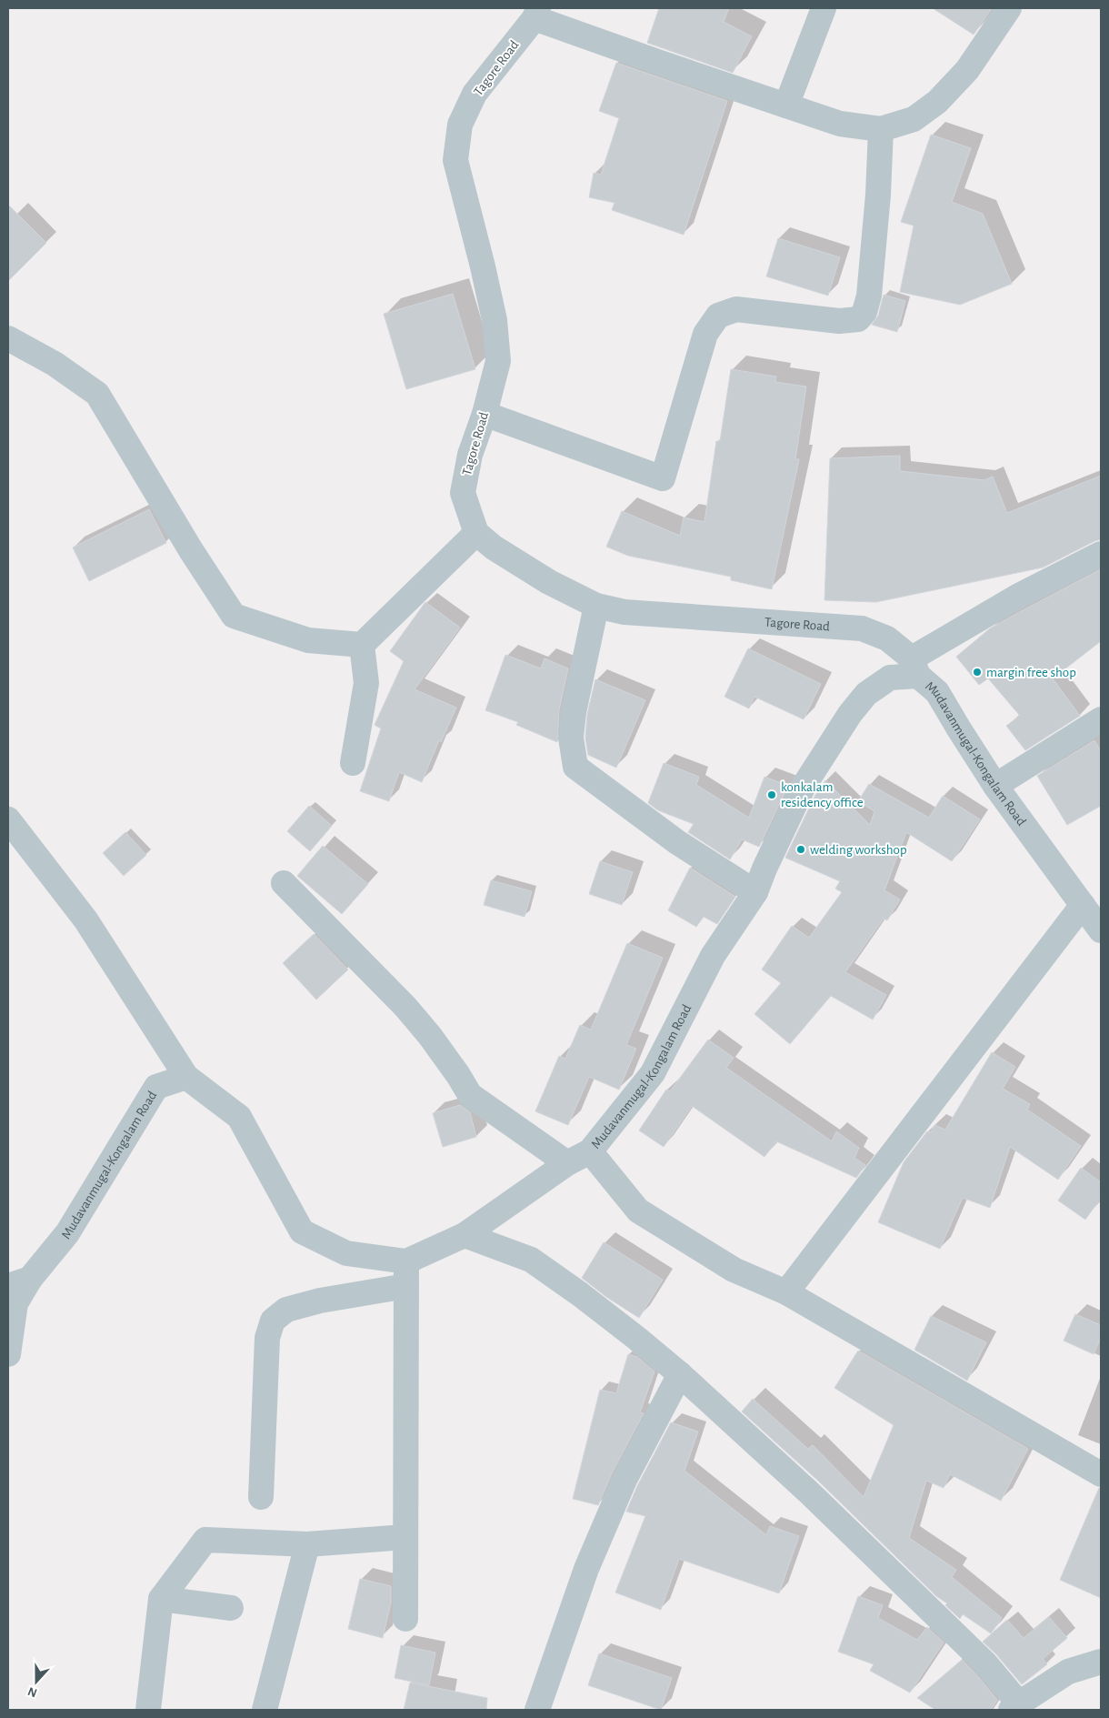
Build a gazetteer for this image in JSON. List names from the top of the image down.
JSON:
{
  "streets": {
    "street": ["Tagore Road", "Mudavanmugal-Kongalam Road"]
  },
  "crossings": [
    ["Tagore Road", "Mudavanmugal-Kongalam Road"]
  ],
  "places": ["margin free shop", "konkalam residency office", "welding workshop"],
  "north": "bottom"
}
